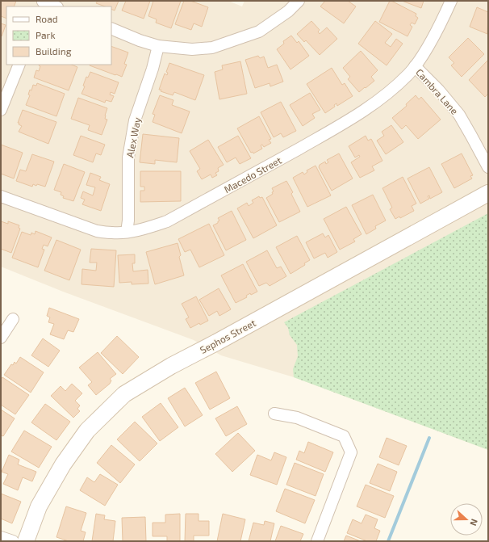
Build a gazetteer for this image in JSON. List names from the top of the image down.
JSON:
{
  "streets": {
    "street": [
      "Cambra Lane",
      "Alex Way",
      "Macedo Street",
      "Sephos Street"
    ]
  },
  "crossings": [
    ["Cambra Lane", "Macedo Street"],
    ["Alex Way", "Macedo Street"]
  ],
  "legend": ["Road", "Park", "Building"],
  "north": "right"
}
